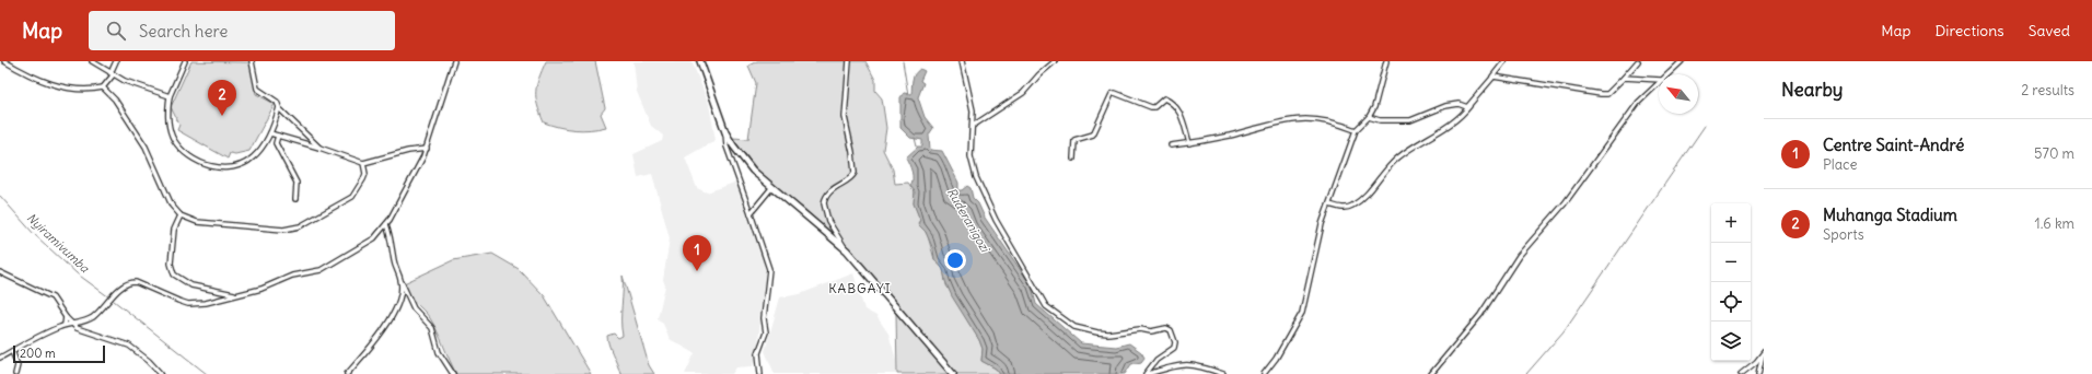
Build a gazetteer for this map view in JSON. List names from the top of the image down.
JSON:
{
  "districts": ["KABGAYI"],
  "water": ["Ruderanigozi", "Nyiramivumba"],
  "scale_bar": "200 m",
  "north": "top left",
  "page": {
    "header": "Map",
    "search": "Search here",
    "nav": ["Map", "Directions", "Saved"],
    "heading": ["Nearby", "2 results"],
    "pins": ["2", "1"],
    "list": [
      {
        "mark": "1",
        "name": "Centre Saint-André",
        "note": "Place",
        "value": "570 m"
      },
      {
        "mark": "2",
        "name": "Muhanga Stadium",
        "note": "Sports",
        "value": "1.6 km"
      }
    ],
    "map_buttons": ["+", "−"],
    "scale": "200 m"
  }
}
